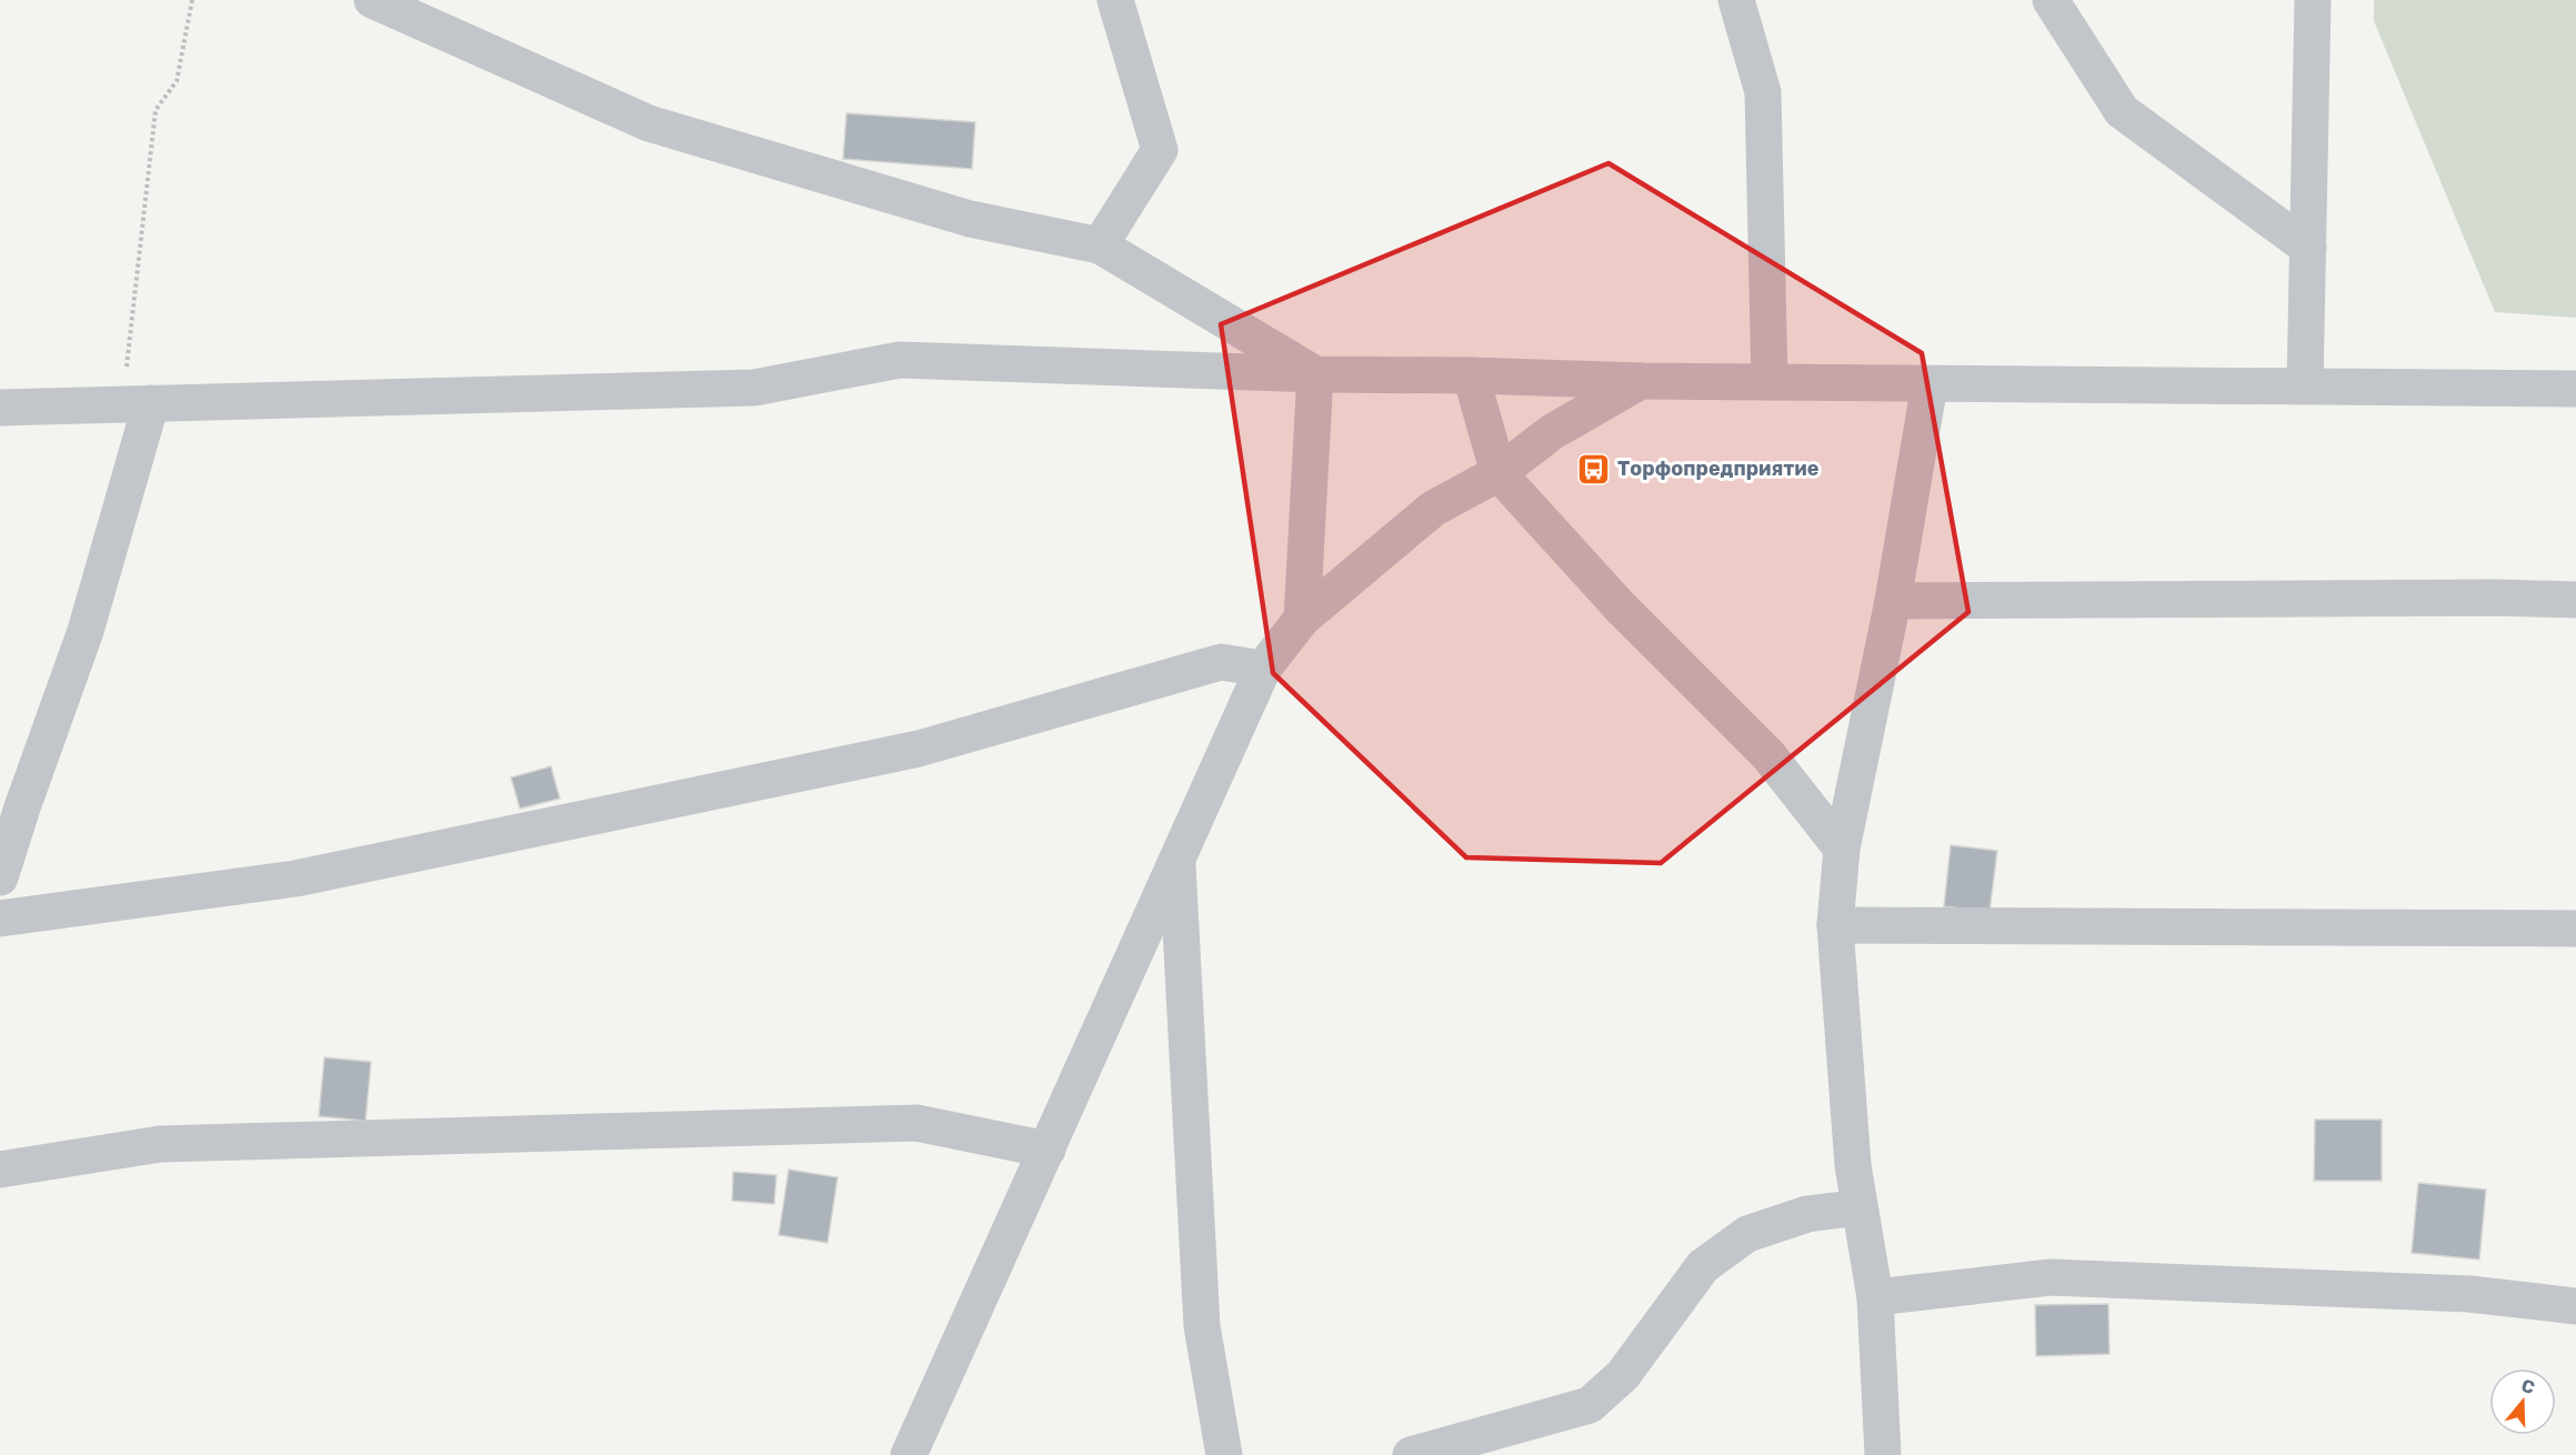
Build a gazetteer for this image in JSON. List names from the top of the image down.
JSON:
{
  "places": {
    "bus stop": ["Торфопредприятие"]
  },
  "north": "top"
}
